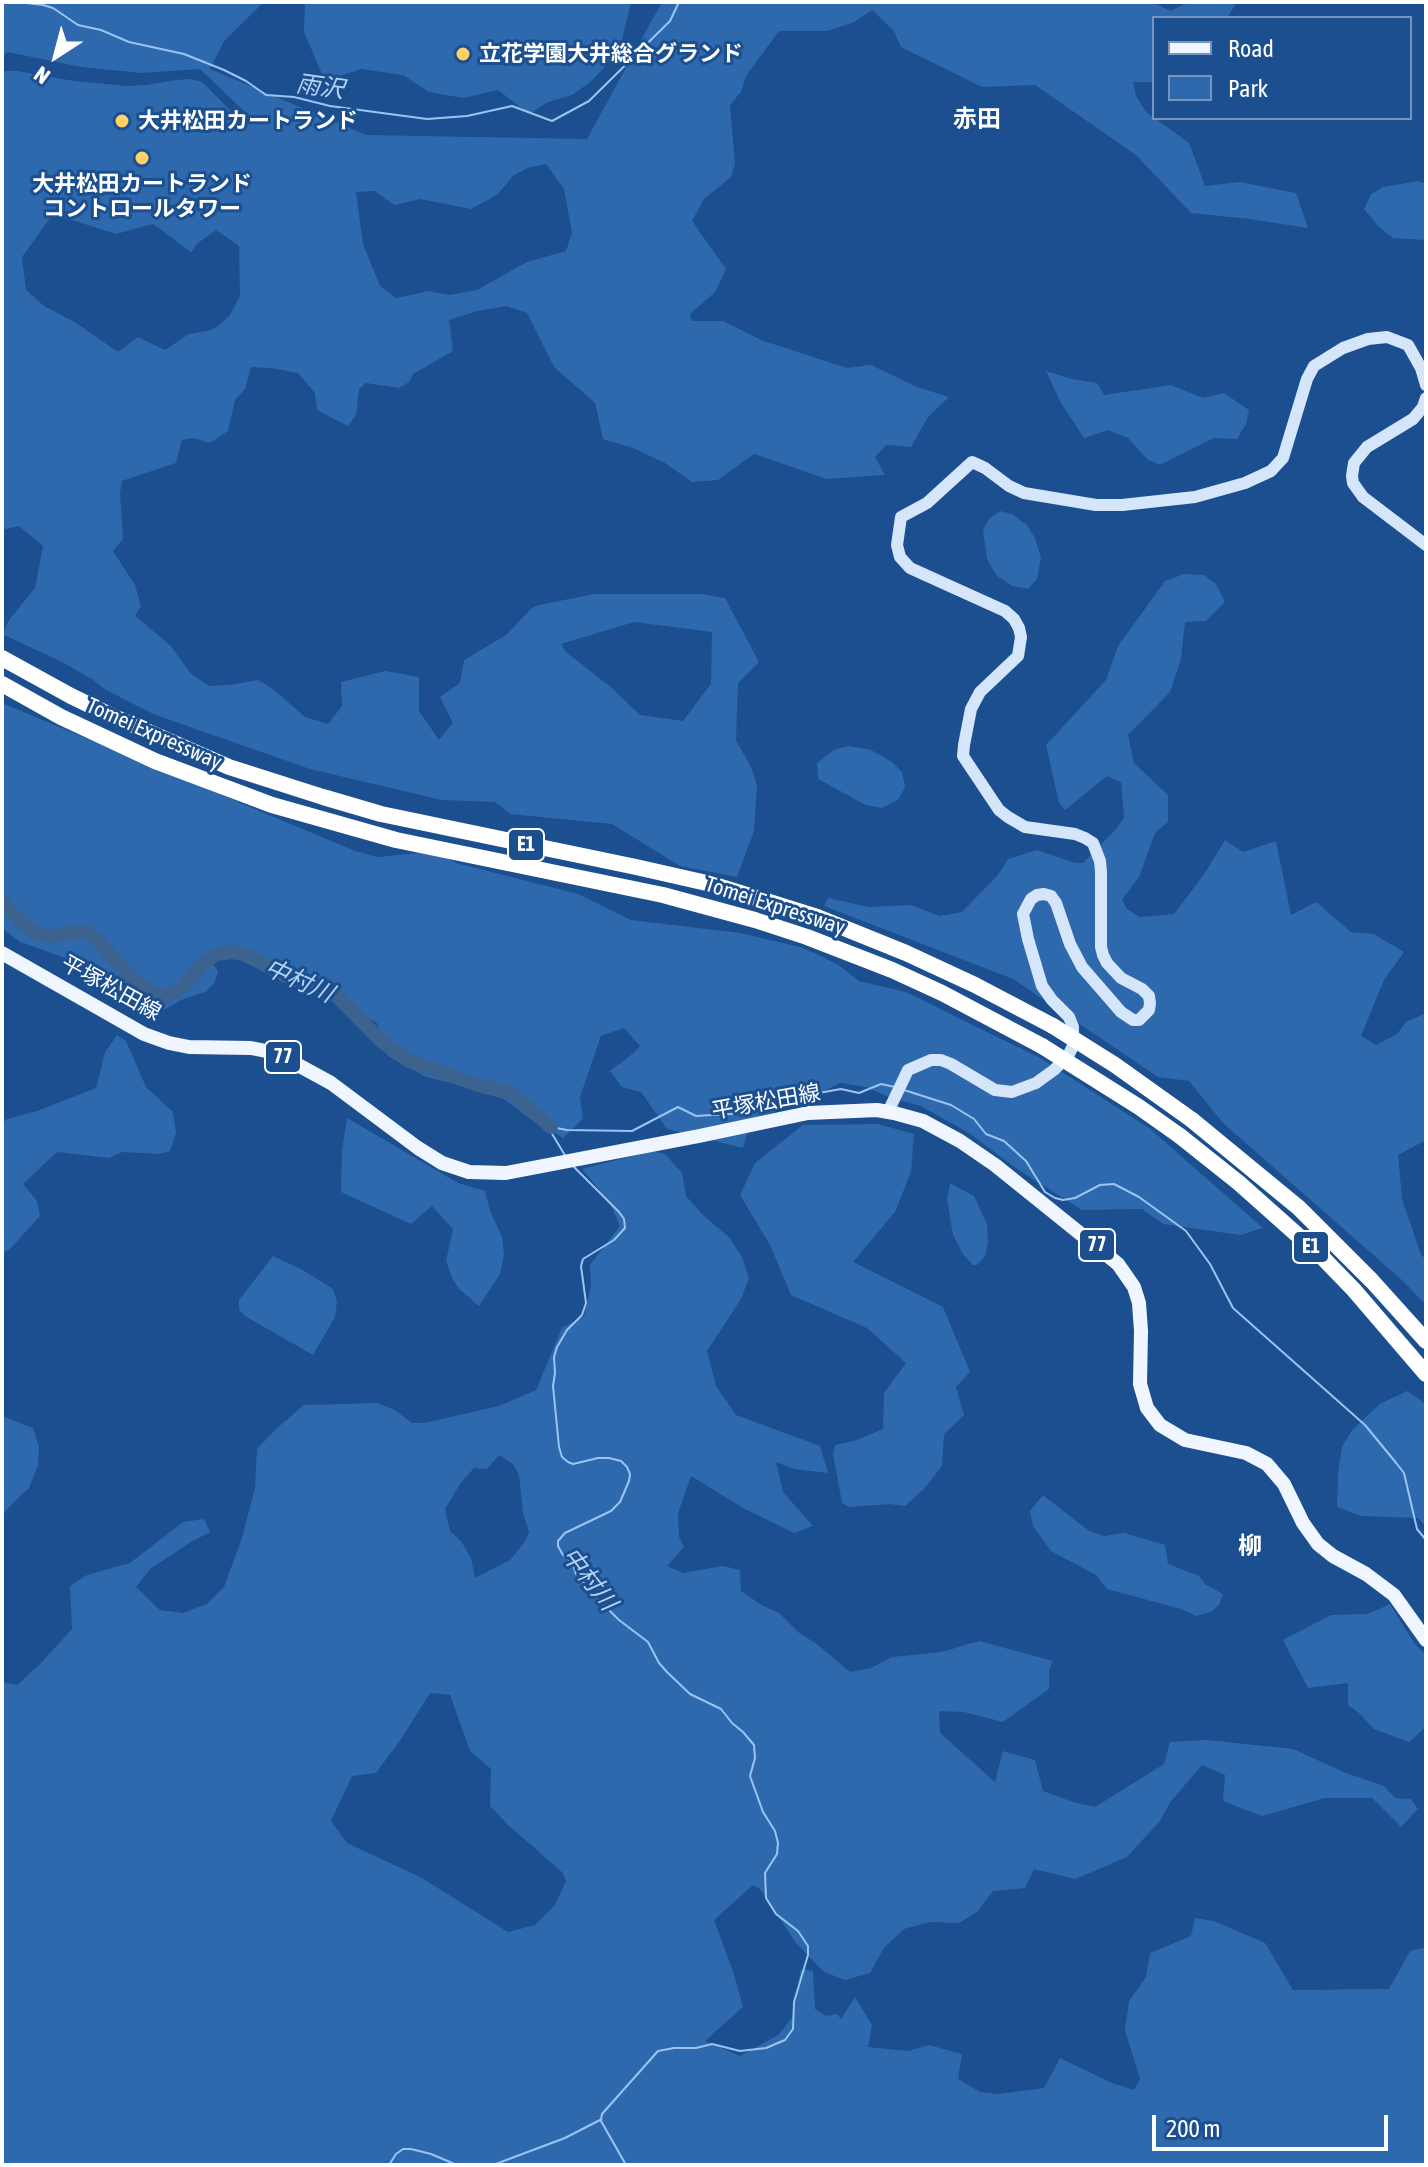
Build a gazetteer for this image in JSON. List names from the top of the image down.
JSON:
{
  "streets": {
    "highway": ["Tomei Expressway", "E1"],
    "main road": ["平塚松田線", "77"]
  },
  "districts": ["赤田", "柳"],
  "water": ["雨沢", "中村川"],
  "places": ["立花学園大井総合グランド", "大井松田カートランド", "大井松田カートランド コントロールタワー"],
  "legend": ["Road", "Park"],
  "scale_bar": "200 m",
  "north": "bottom left"
}
